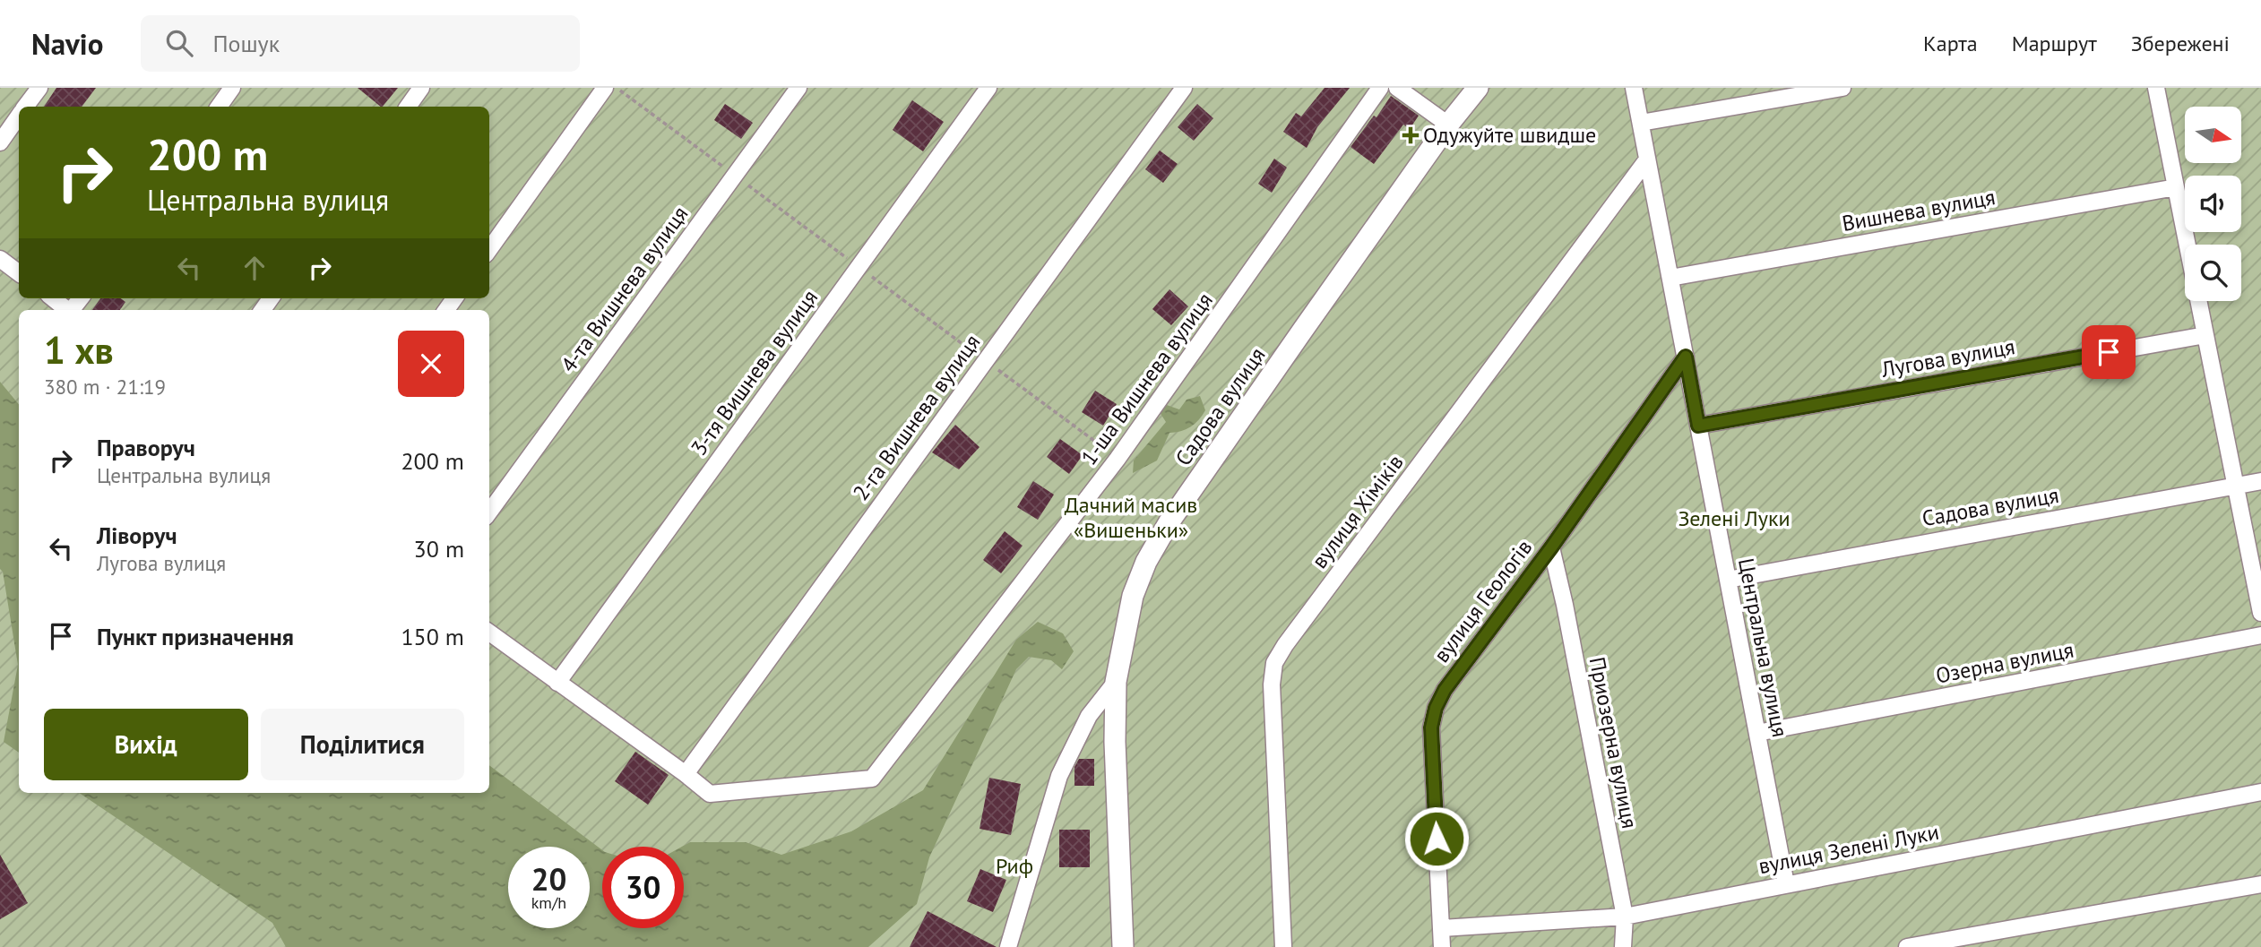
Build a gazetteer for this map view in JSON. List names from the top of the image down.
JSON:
{
  "streets": {
    "street": [
      "Вишнева вулиця",
      "4-та Вишнева вулиця",
      "Лугова вулиця",
      "3-тя Вишнева вулиця",
      "1-ша Вишнева вулиця",
      "Садова вулиця",
      "2-га Вишнева вулиця",
      "вулиця Хіміків",
      "вулиця Геологів",
      "Центральна вулиця",
      "Озерна вулиця",
      "Приозерна вулиця",
      "вулиця Зелені Луки"
    ]
  },
  "crossings": [
    ["Вишнева вулиця", "Центральна вулиця"],
    ["Лугова вулиця", "Центральна вулиця"],
    ["1-ша Вишнева вулиця", "2-га Вишнева вулиця"],
    ["Садова вулиця", "Центральна вулиця"],
    ["вулиця Хіміків", "Центральна вулиця"],
    ["вулиця Геологів", "Центральна вулиця"],
    ["вулиця Геологів", "Приозерна вулиця"],
    ["вулиця Геологів", "вулиця Зелені Луки"],
    ["Центральна вулиця", "Озерна вулиця"],
    ["Центральна вулиця", "вулиця Зелені Луки"],
    ["Приозерна вулиця", "вулиця Зелені Луки"]
  ],
  "parks": ["Дачний масив «Вишеньки»", "Зелені Луки", "Риф"],
  "places": {
    "health": ["Одужуйте швидше"]
  },
  "north": "right",
  "page": {
    "header": "Navio",
    "search": "Пошук",
    "nav": ["Карта", "Маршрут", "Збережені"],
    "turn": ["200 m", "Центральна вулиця"],
    "heading": ["1 хв", "380 m · 21:19"],
    "list": [
      {
        "name": "Праворуч",
        "note": "Центральна вулиця",
        "value": "200 m"
      },
      {
        "name": "Ліворуч",
        "note": "Лугова вулиця",
        "value": "30 m"
      },
      {
        "name": "Пункт призначення",
        "value": "150 m"
      }
    ],
    "buttons": ["Вихід", "Поділитися"],
    "speed": "20 km/h",
    "limit": "30"
  }
}
